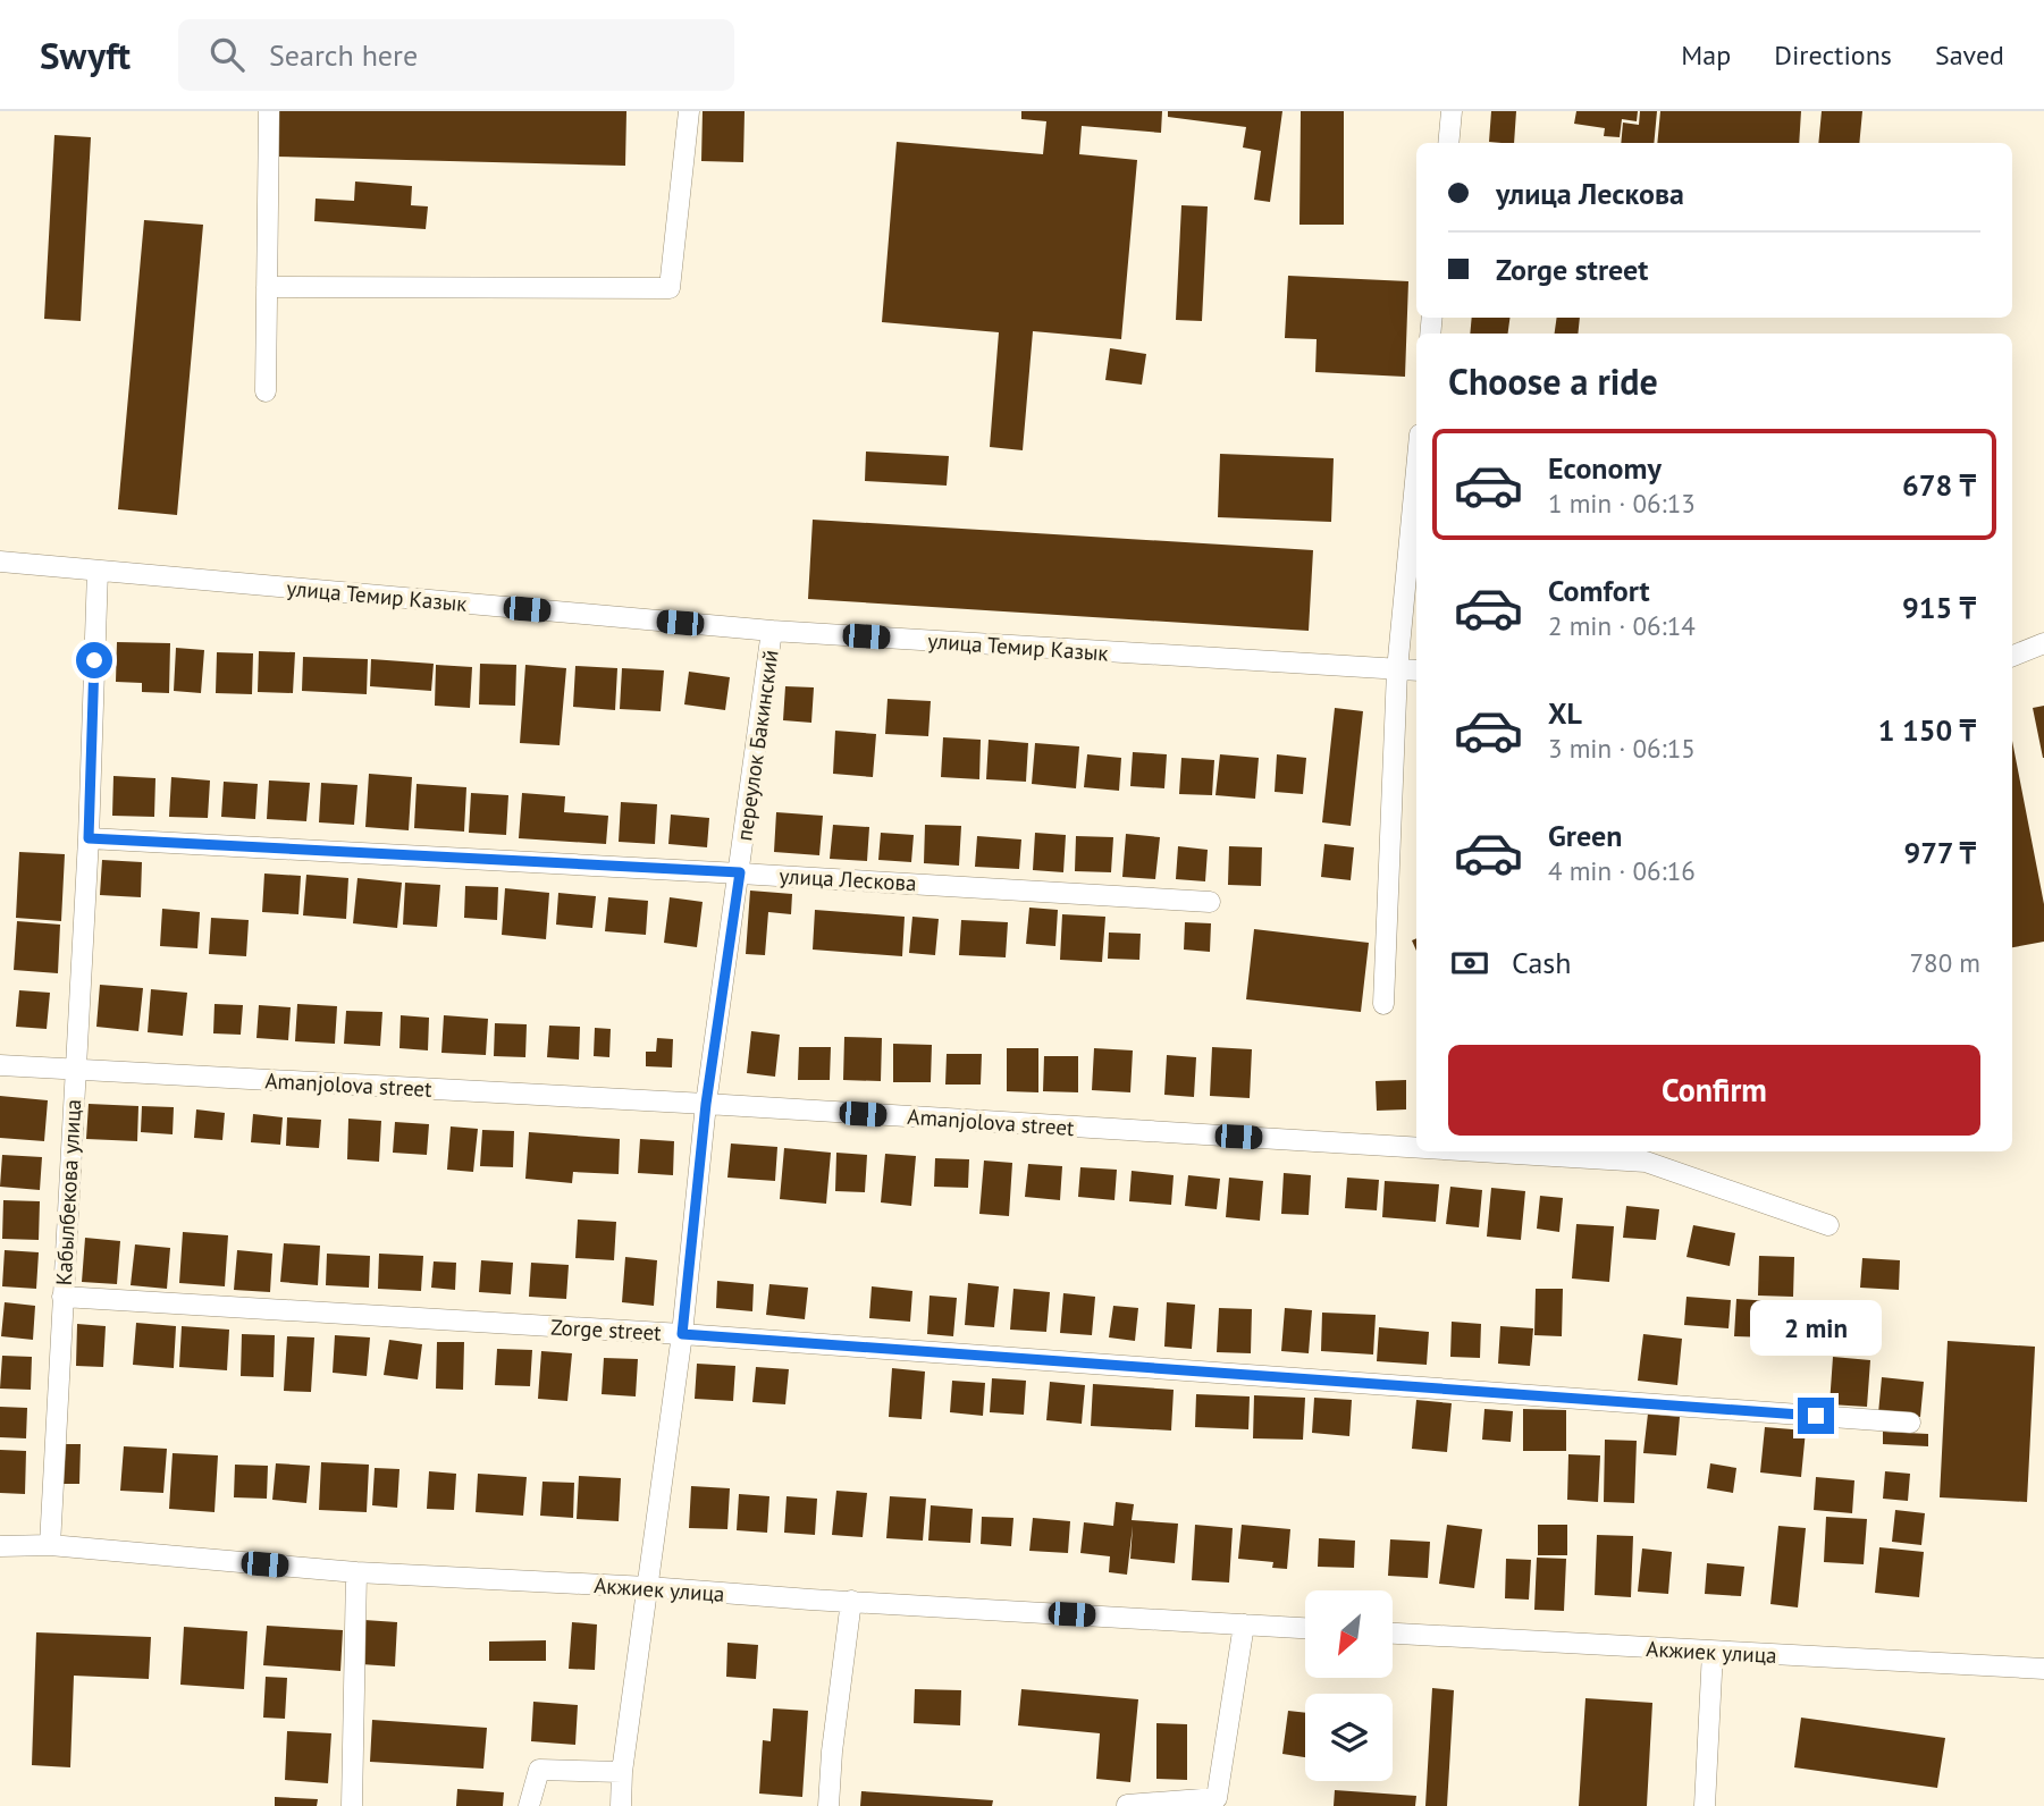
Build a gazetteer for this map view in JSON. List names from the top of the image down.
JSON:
{
  "streets": {
    "street": [
      "улица Темир Казык",
      "переулок Бакинский",
      "улица Лескова",
      "Amanjolova street",
      "Кабылбекова улица",
      "Zorge street",
      "Акжиек улица"
    ]
  },
  "crossings": [
    ["улица Темир Казык", "переулок Бакинский"],
    ["переулок Бакинский", "улица Лескова"],
    ["переулок Бакинский", "Amanjolova street"],
    ["переулок Бакинский", "Zorge street"],
    ["переулок Бакинский", "Акжиек улица"],
    ["улица Лескова", "Кабылбекова улица"],
    ["Amanjolova street", "Кабылбекова улица"],
    ["Кабылбекова улица", "Zorge street"],
    ["Кабылбекова улица", "Акжиек улица"]
  ],
  "north": "bottom left",
  "page": {
    "header": "Swyft",
    "search": "Search here",
    "nav": ["Map", "Directions", "Saved"],
    "banner": ["улица Лескова", "Zorge street"],
    "heading": "Choose a ride",
    "list": [
      {
        "name": "Economy",
        "note": "1 min · 06:13",
        "value": "678 ₸"
      },
      {
        "name": "Comfort",
        "note": "2 min · 06:14",
        "value": "915 ₸"
      },
      {
        "name": "XL",
        "note": "3 min · 06:15",
        "value": "1 150 ₸"
      },
      {
        "name": "Green",
        "note": "4 min · 06:16",
        "value": "977 ₸"
      }
    ],
    "pay": ["Cash", "780 m"],
    "buttons": "Confirm",
    "bubble": "2 min"
  }
}
